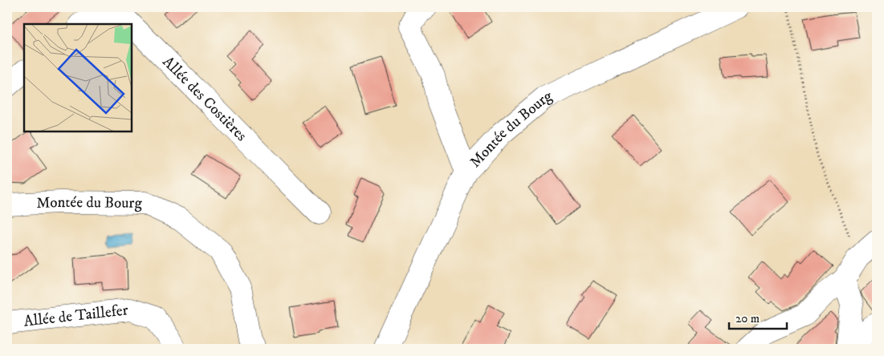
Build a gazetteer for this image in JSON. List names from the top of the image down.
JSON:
{
  "streets": {
    "street": ["Allée des Costières", "Montée du Bourg", "Allée de Taillefer"]
  },
  "scale_bar": "20 m"
}
